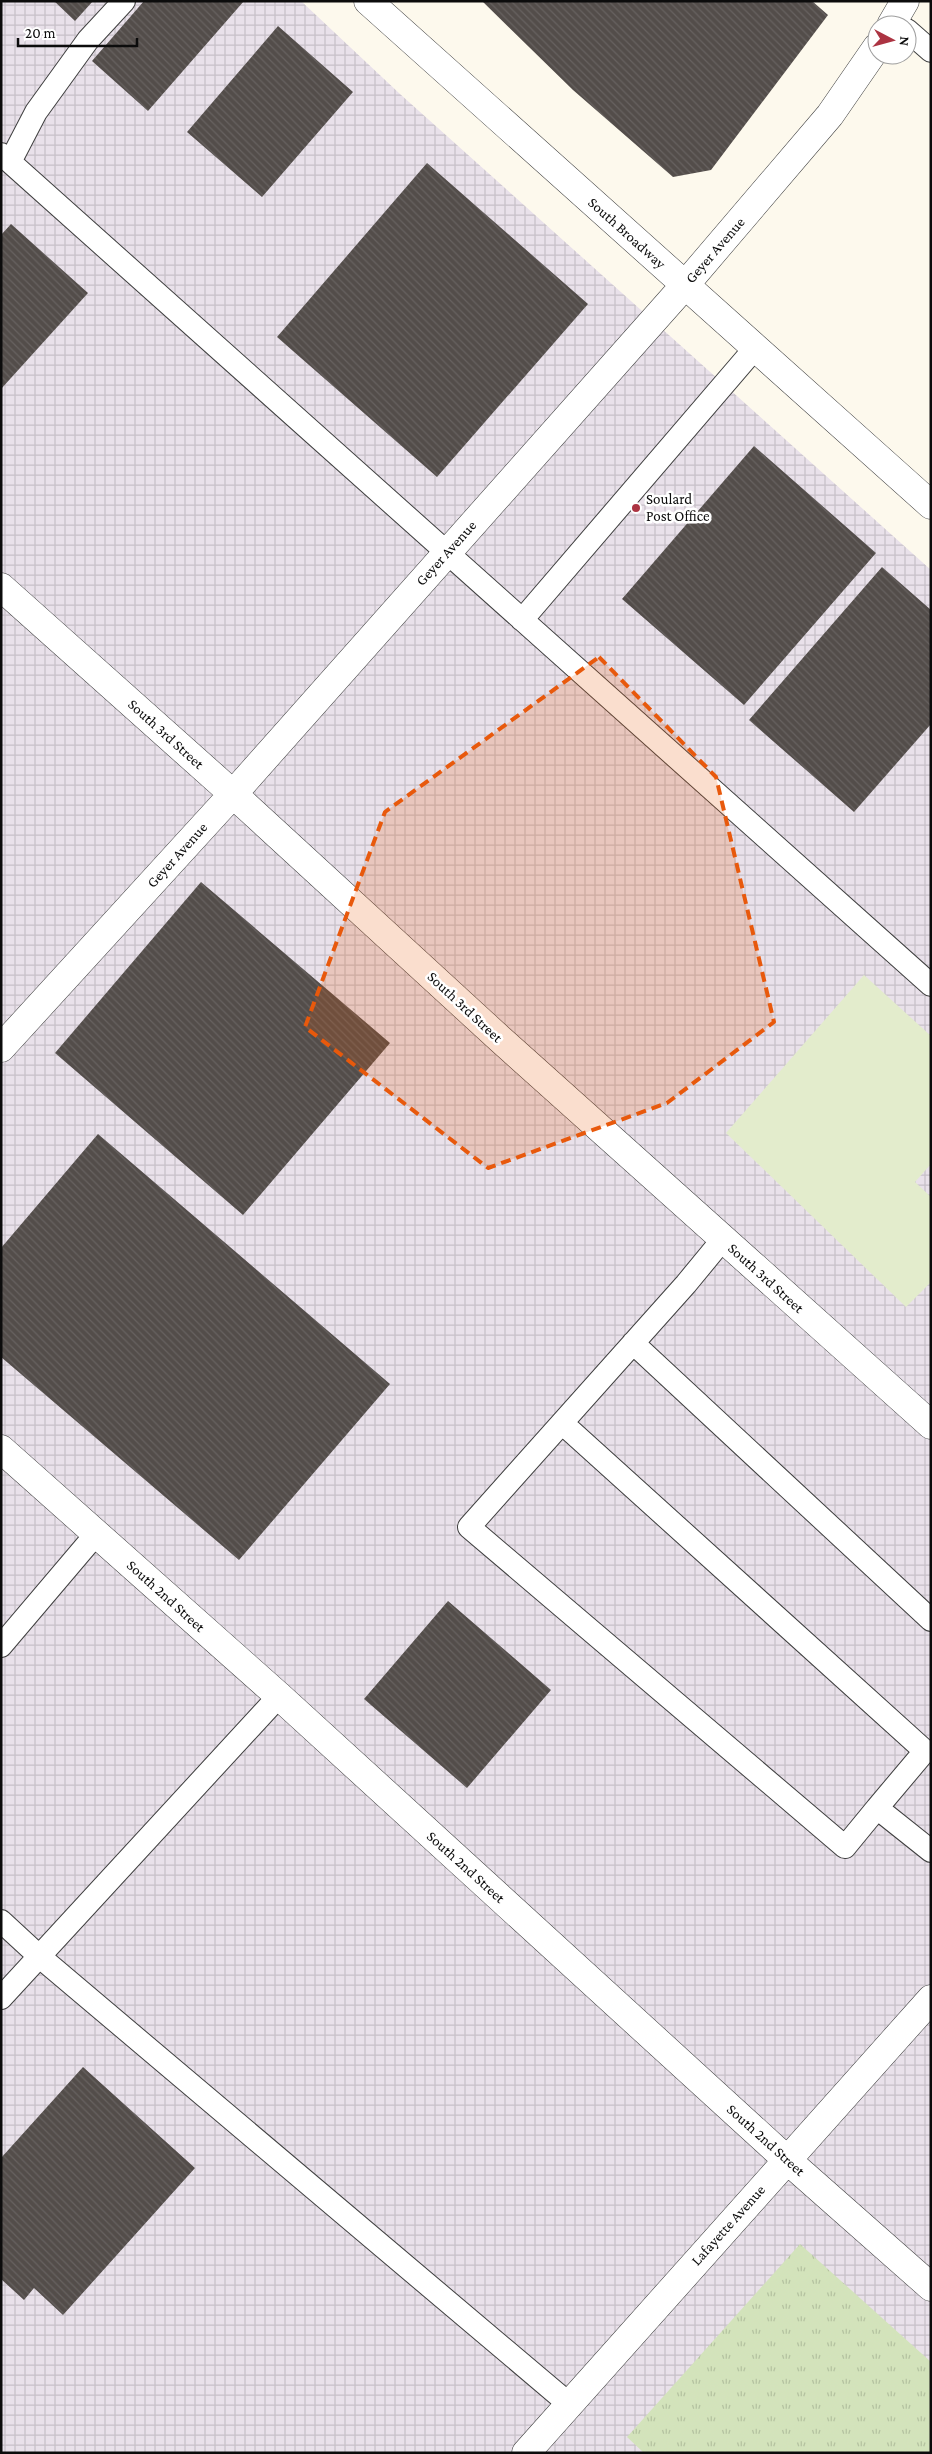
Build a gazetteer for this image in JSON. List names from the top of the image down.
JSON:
{
  "streets": {
    "street": [
      "South Broadway",
      "Geyer Avenue",
      "South 3rd Street",
      "South 2nd Street",
      "Lafayette Avenue"
    ]
  },
  "crossings": [
    ["South Broadway", "Geyer Avenue"],
    ["Geyer Avenue", "South 3rd Street"],
    ["South 2nd Street", "Lafayette Avenue"]
  ],
  "places": ["Soulard Post Office"],
  "scale_bar": "20 m",
  "north": "right"
}
